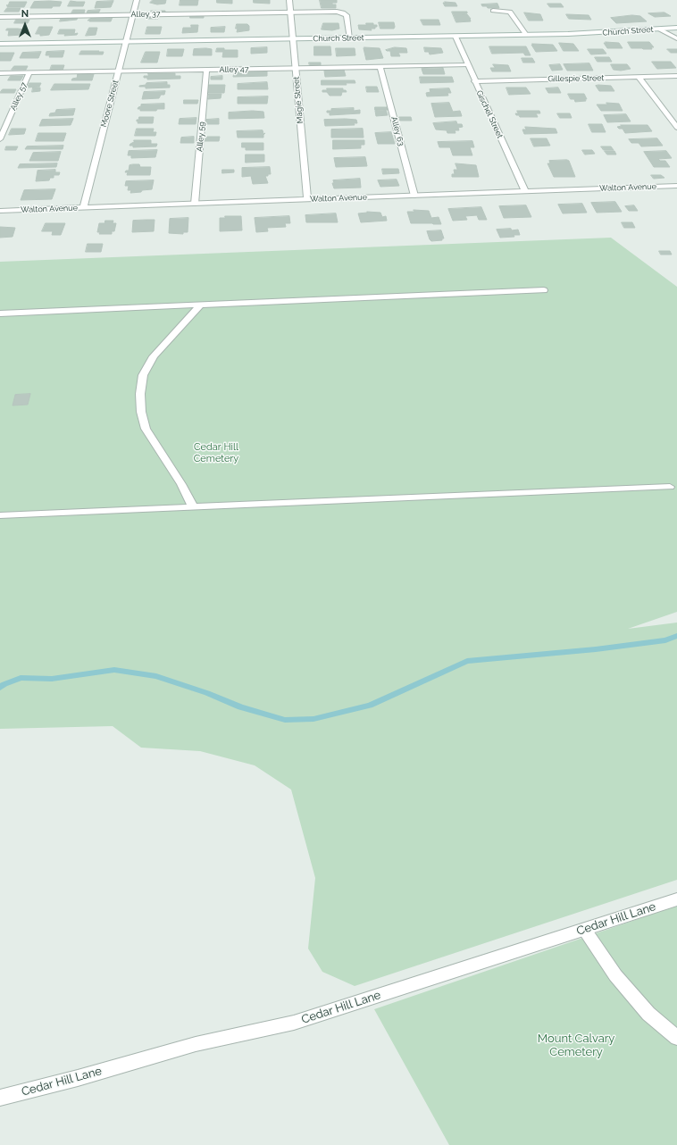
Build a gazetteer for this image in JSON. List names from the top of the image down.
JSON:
{
  "streets": {
    "street": [
      "Alley 37",
      "Church Street",
      "Alley 47",
      "Gillespie Street",
      "Alley 57",
      "Magie Street",
      "Moore Street",
      "Gischel Street",
      "Alley 63",
      "Alley 59",
      "Walton Avenue",
      "Cedar Hill Lane"
    ]
  },
  "crossings": [
    ["Alley 37", "Church Street"],
    ["Alley 37", "Magie Street"],
    ["Alley 37", "Moore Street"],
    ["Church Street", "Magie Street"],
    ["Church Street", "Moore Street"],
    ["Church Street", "Gischel Street"],
    ["Alley 47", "Alley 57"],
    ["Alley 47", "Magie Street"],
    ["Alley 47", "Moore Street"],
    ["Alley 47", "Gischel Street"],
    ["Alley 47", "Alley 63"],
    ["Alley 47", "Alley 59"],
    ["Gillespie Street", "Gischel Street"],
    ["Magie Street", "Walton Avenue"],
    ["Moore Street", "Walton Avenue"],
    ["Gischel Street", "Walton Avenue"],
    ["Alley 63", "Walton Avenue"],
    ["Alley 59", "Walton Avenue"]
  ],
  "parks": ["Cedar Hill Cemetery", "Mount Calvary Cemetery"],
  "north": "top"
}
